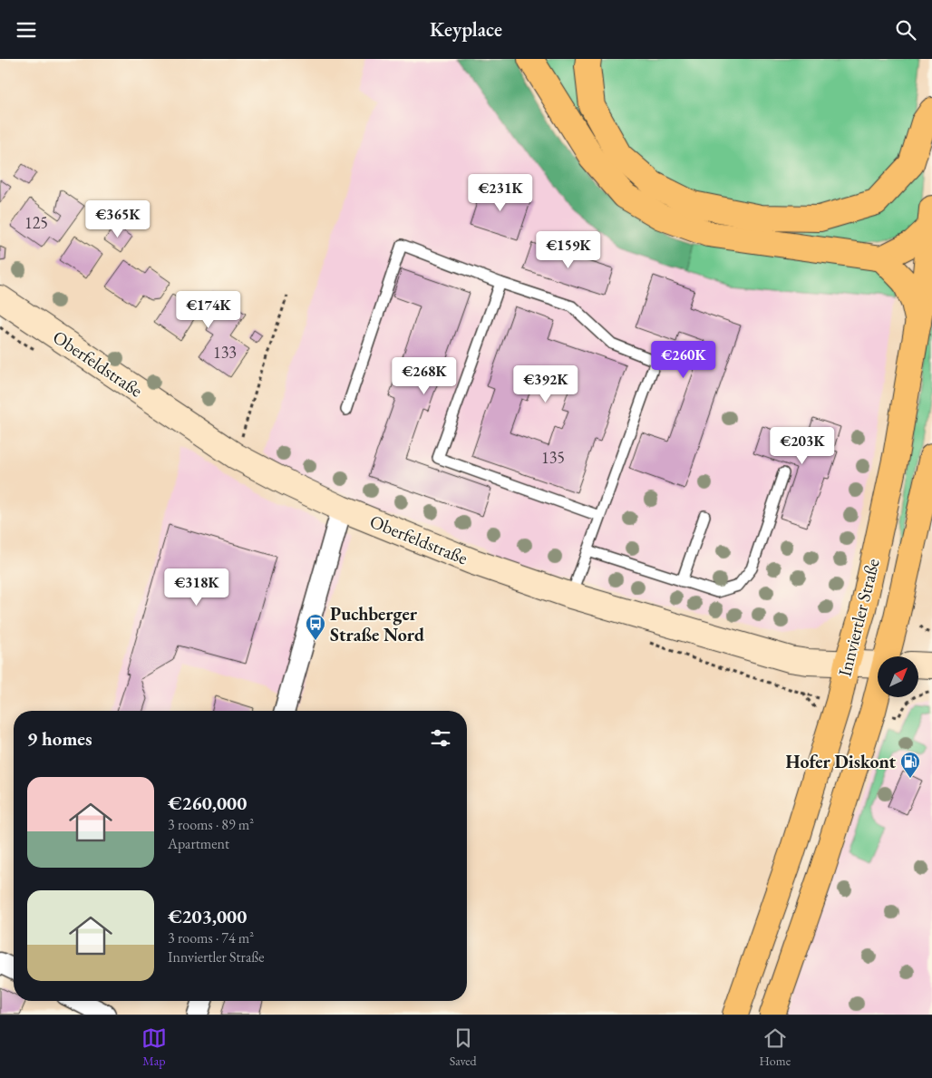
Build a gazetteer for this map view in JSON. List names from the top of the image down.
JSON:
{
  "streets": {
    "main road": ["Oberfeldstraße", "Innviertler Straße"]
  },
  "crossings": [
    ["Oberfeldstraße", "Innviertler Straße"]
  ],
  "places": {
    "bus stop": ["Puchberger Straße Nord"],
    "fuel station": ["Hofer Diskont"]
  },
  "house_numbers": ["125", "133", "135"],
  "north": "top right",
  "page": {
    "header": "Keyplace",
    "price": [
      "€231K",
      "€365K",
      "€159K",
      "€174K",
      "€260K",
      "€268K",
      "€392K",
      "€203K",
      "€318K"
    ],
    "heading": "9 homes",
    "list": [
      {
        "name": "€260,000",
        "note": "3 rooms · 89 m² · Apartment"
      },
      {
        "name": "€203,000",
        "note": "3 rooms · 74 m² · Innviertler Straße"
      }
    ],
    "tabs": ["Map", "Saved", "Home"]
  }
}
